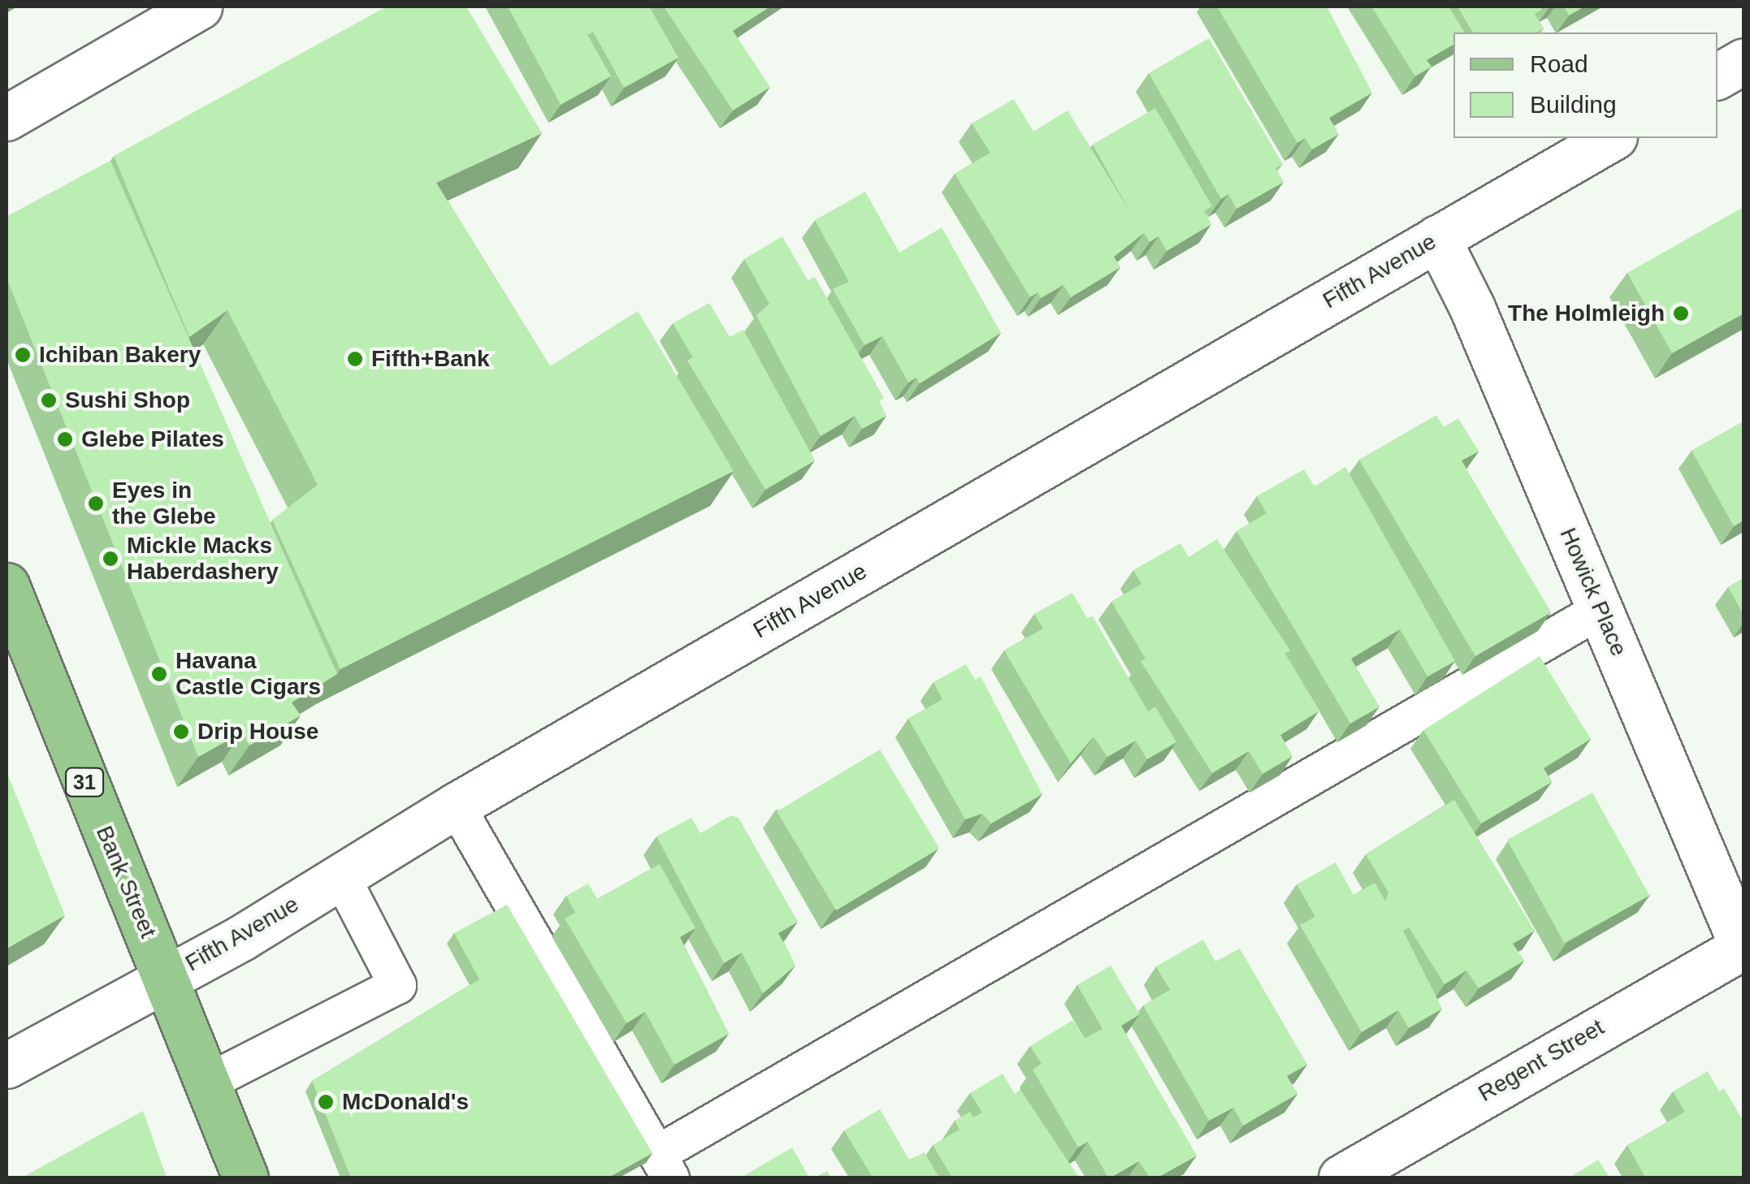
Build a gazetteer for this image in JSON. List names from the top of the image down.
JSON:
{
  "streets": {
    "main road": ["31", "Bank Street"],
    "street": ["Fifth Avenue", "Howick Place", "Regent Street"]
  },
  "crossings": [
    ["Fifth Avenue", "Howick Place"],
    ["Fifth Avenue", "Bank Street"],
    ["Howick Place", "Regent Street"]
  ],
  "places": [
    "The Holmleigh",
    "Ichiban Bakery",
    "Fifth+Bank",
    "Sushi Shop",
    "Glebe Pilates",
    "Eyes in the Glebe",
    "Mickle Macks Haberdashery",
    "Havana Castle Cigars",
    "Drip House",
    "McDonald's"
  ],
  "legend": ["Road", "Building"]
}
